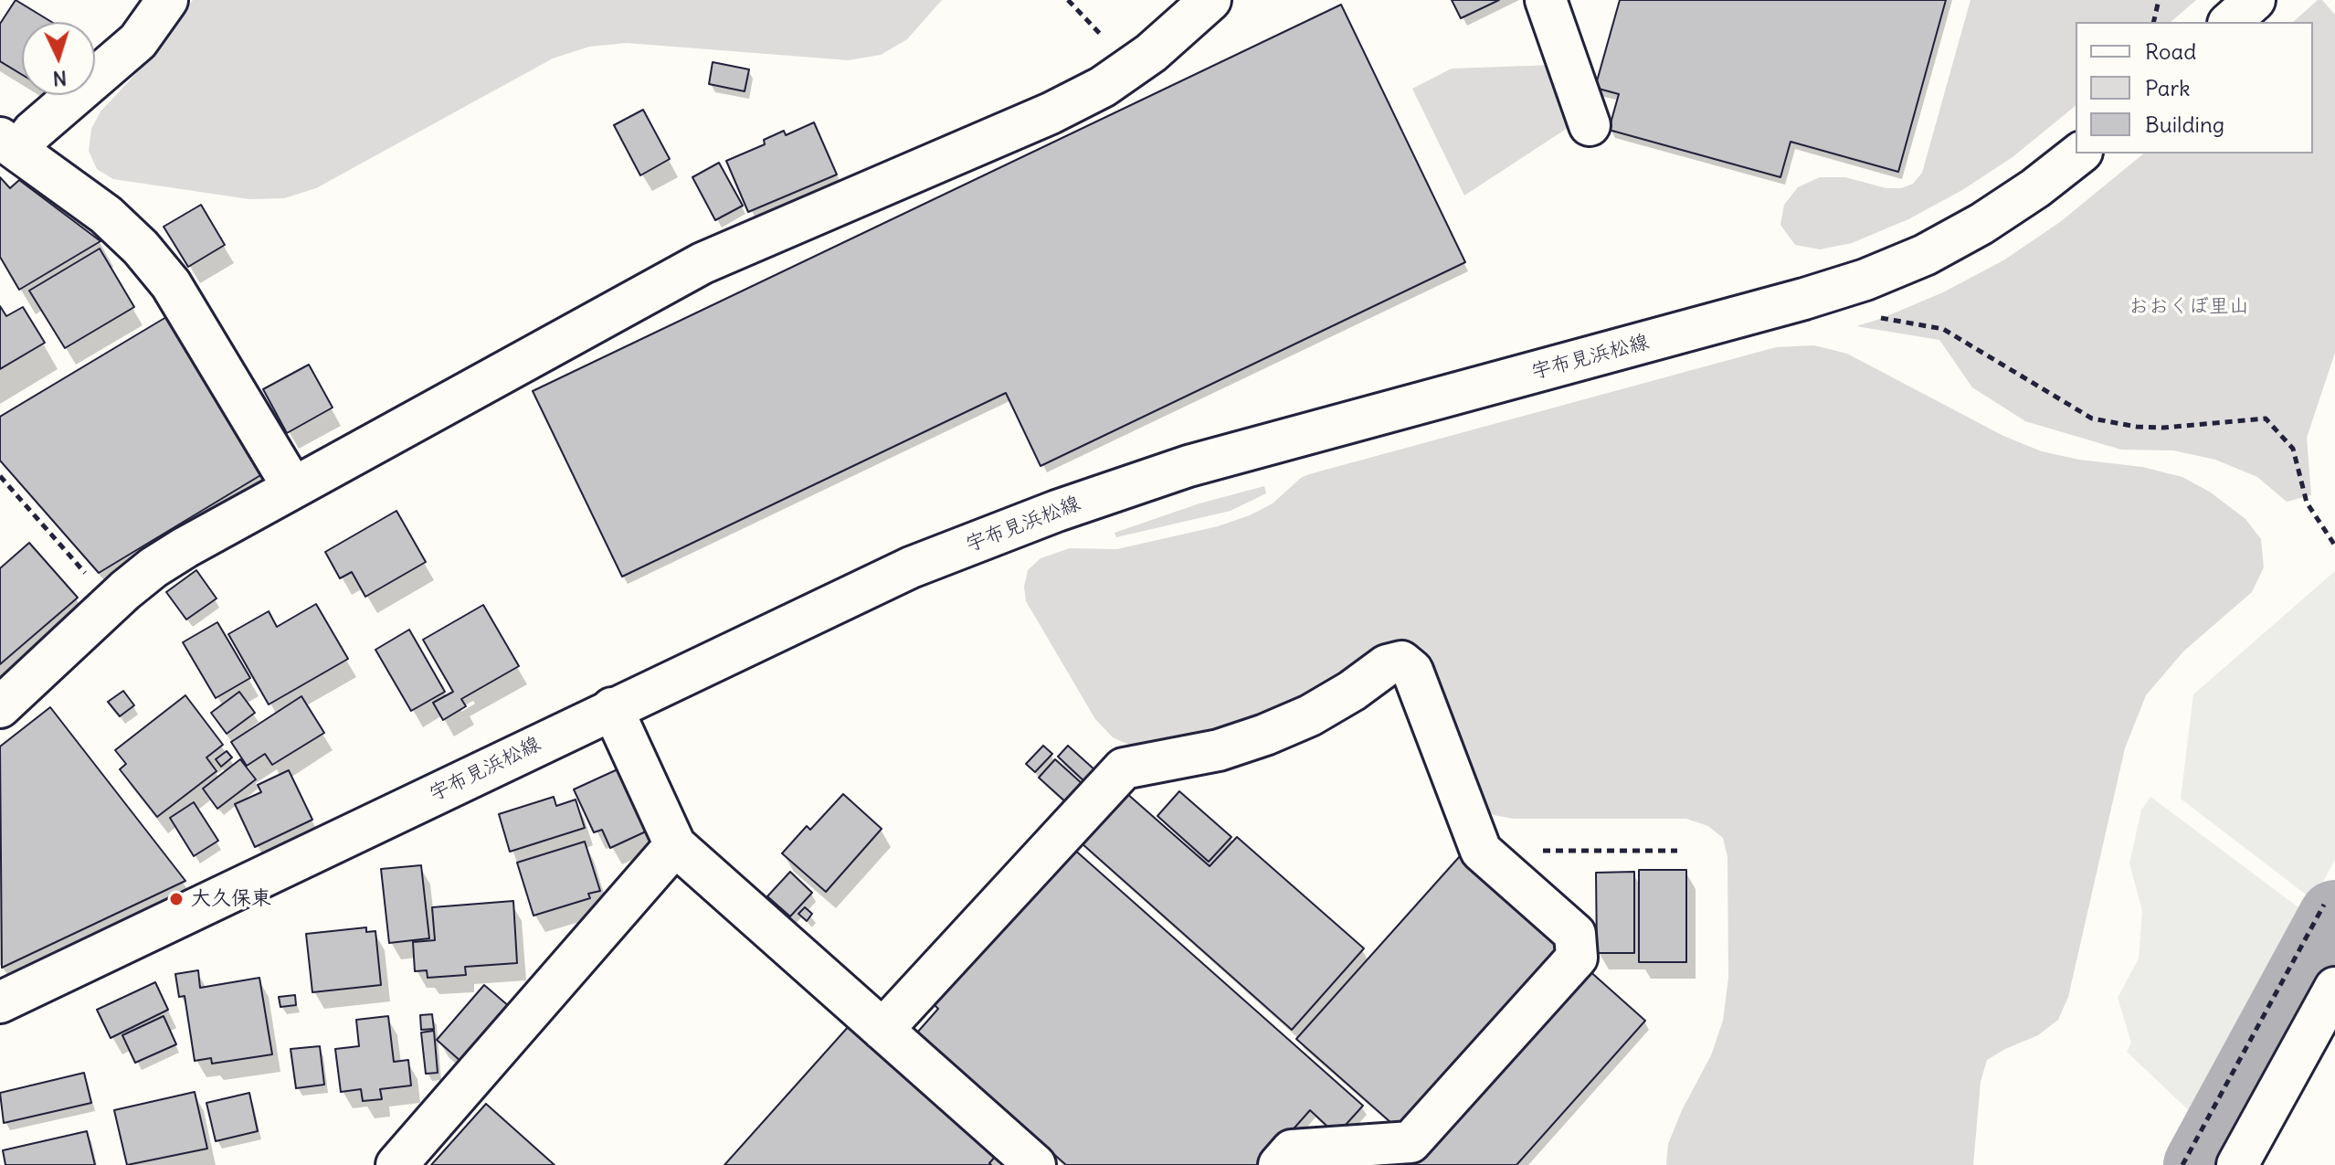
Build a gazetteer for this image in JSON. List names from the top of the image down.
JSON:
{
  "streets": {
    "street": ["宇布見浜松線"]
  },
  "parks": ["おおくぼ里山"],
  "places": ["大久保東"],
  "legend": ["Road", "Park", "Building"],
  "north": "bottom"
}
